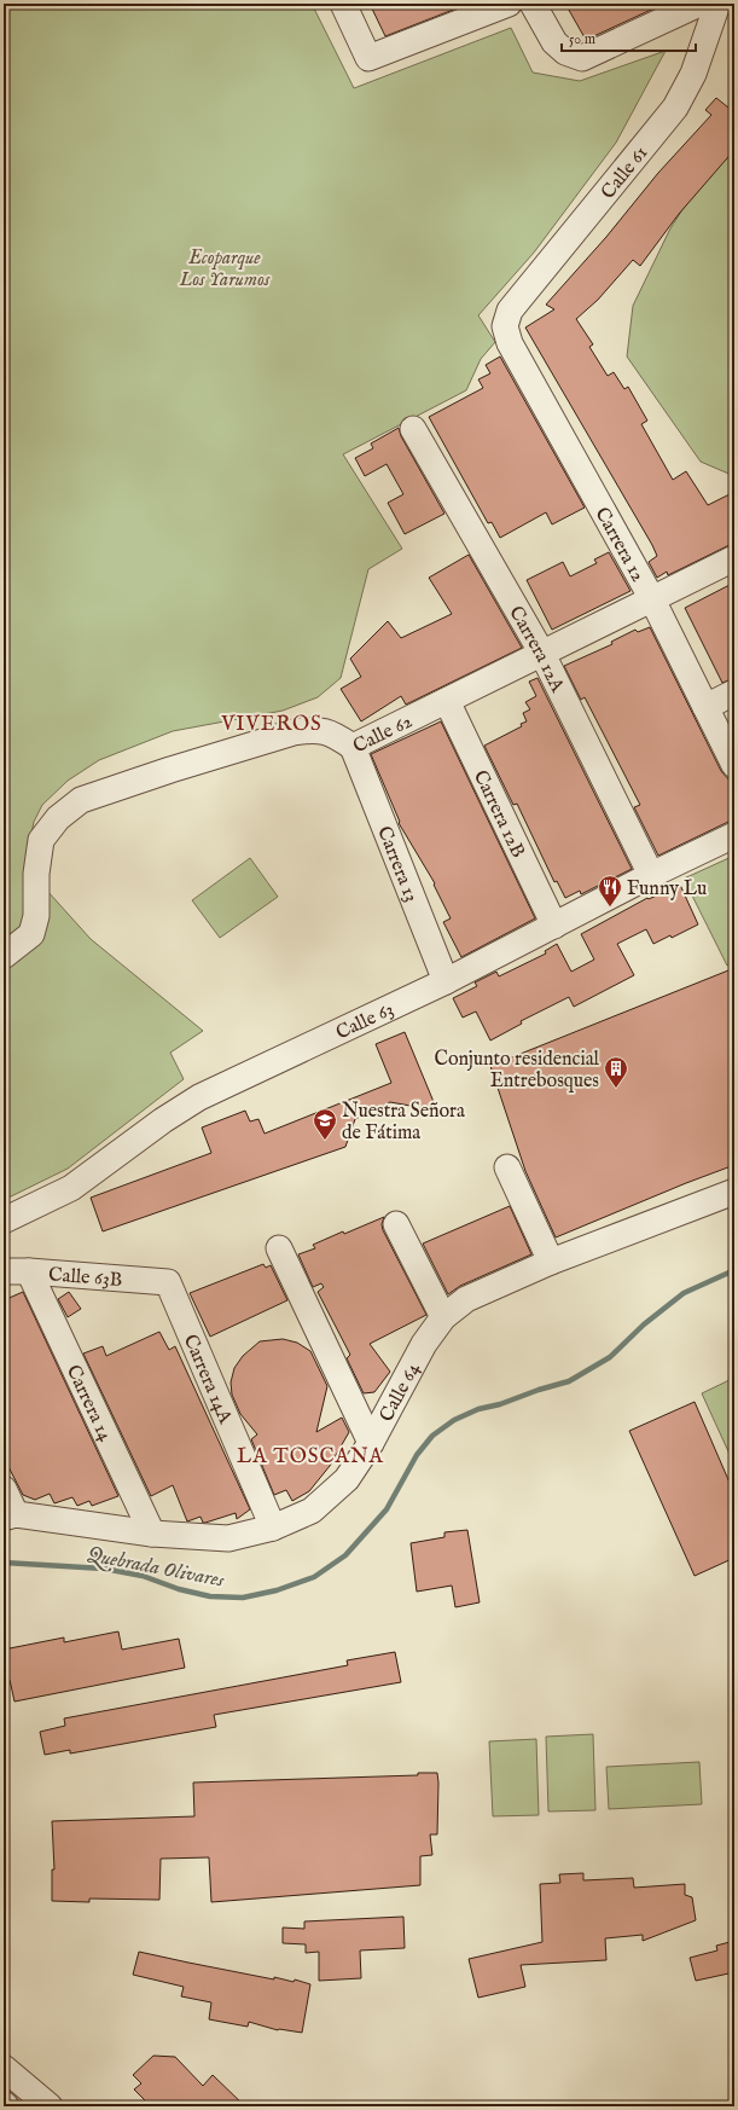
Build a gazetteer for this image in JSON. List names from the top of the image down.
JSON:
{
  "streets": {
    "street": [
      "Calle 61",
      "Carrera 12",
      "Carrera 12A",
      "Calle 62",
      "Carrera 12B",
      "Carrera 13",
      "Calle 63",
      "Calle 63B",
      "Carrera 14A",
      "Calle 64",
      "Carrera 14"
    ]
  },
  "crossings": [
    ["Calle 61", "Carrera 12"],
    ["Carrera 12", "Calle 62"],
    ["Carrera 12A", "Calle 62"],
    ["Carrera 12A", "Calle 63"],
    ["Calle 62", "Carrera 12B"],
    ["Calle 62", "Carrera 13"],
    ["Carrera 12B", "Calle 63"],
    ["Carrera 13", "Calle 63"],
    ["Calle 63B", "Carrera 14A"],
    ["Calle 63B", "Carrera 14"],
    ["Carrera 14A", "Calle 64"],
    ["Calle 64", "Carrera 14"]
  ],
  "districts": ["VIVEROS", "LA TOSCANA"],
  "water": ["Quebrada Olivares"],
  "parks": ["Ecoparque Los Yarumos"],
  "places": {
    "restaurant": ["Funny Lu"],
    "building": ["Conjunto residencial Entrebosques"],
    "school or university": ["Nuestra Señora de Fátima"]
  },
  "scale_bar": "50 m"
}
